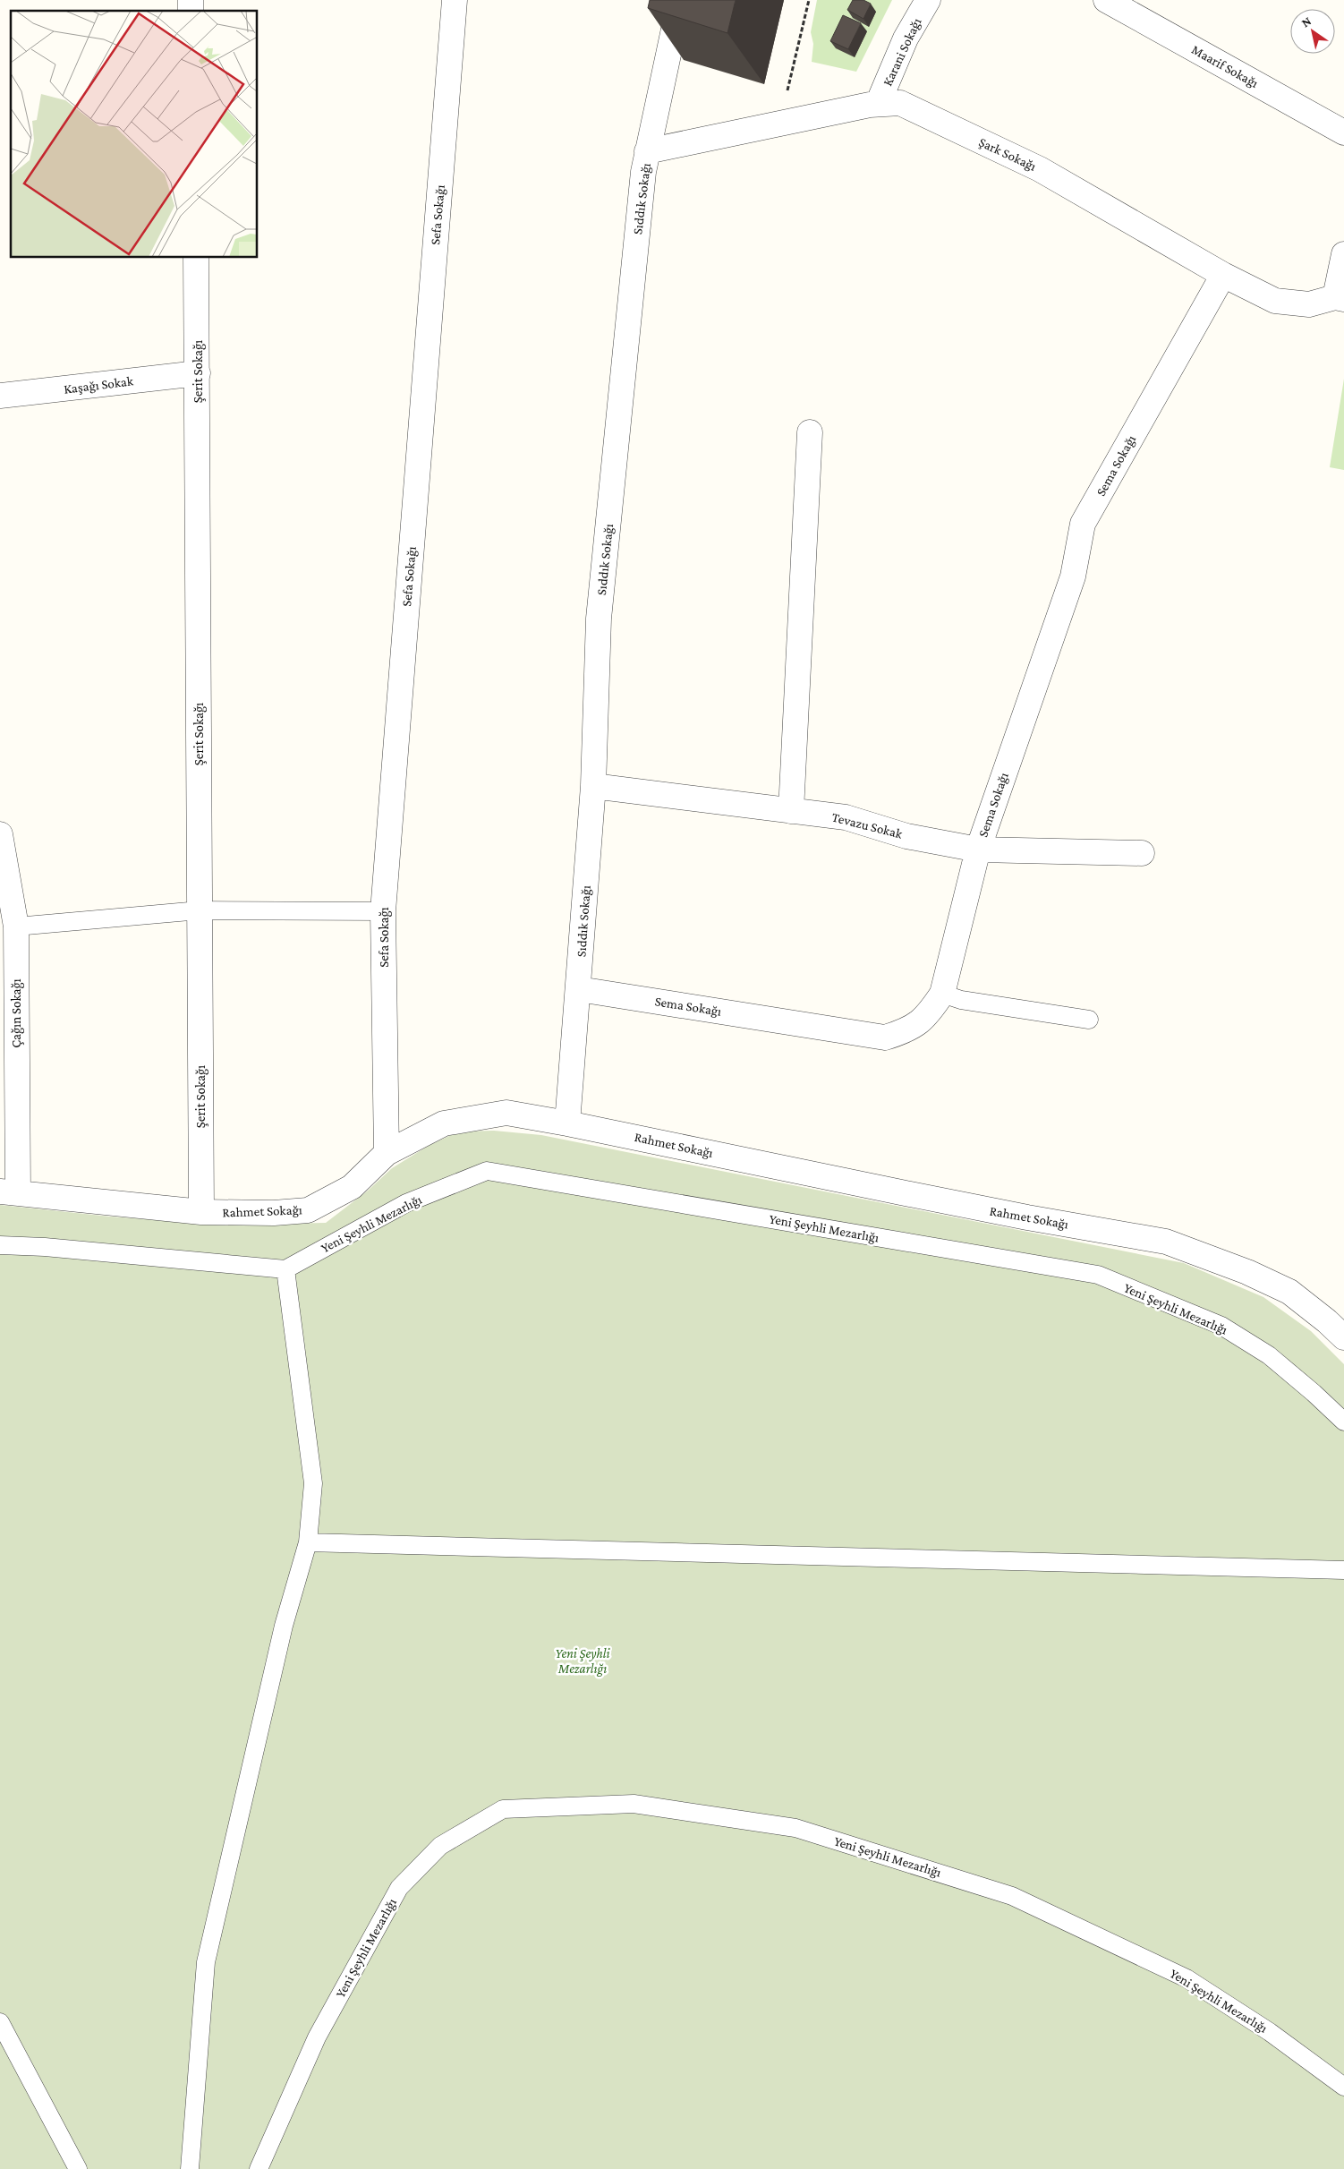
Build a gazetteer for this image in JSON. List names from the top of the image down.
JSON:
{
  "streets": {
    "street": [
      "Karani Sokağı",
      "Maarif Sokağı",
      "Şark Sokağı",
      "Sıddık Sokağı",
      "Sefa Sokağı",
      "Şerit Sokağı",
      "Kaşağı Sokak",
      "Sema Sokağı",
      "Tevazu Sokak",
      "Çağın Sokağı",
      "Rahmet Sokağı"
    ],
    "lane": ["Yeni Şeyhli Mezarlığı"]
  },
  "crossings": [
    ["Karani Sokağı", "Şark Sokağı"],
    ["Şark Sokağı", "Sıddık Sokağı"],
    ["Şark Sokağı", "Sema Sokağı"],
    ["Sıddık Sokağı", "Sema Sokağı"],
    ["Sıddık Sokağı", "Tevazu Sokak"],
    ["Sıddık Sokağı", "Rahmet Sokağı"],
    ["Sefa Sokağı", "Rahmet Sokağı"],
    ["Şerit Sokağı", "Kaşağı Sokak"],
    ["Şerit Sokağı", "Rahmet Sokağı"],
    ["Sema Sokağı", "Tevazu Sokak"],
    ["Çağın Sokağı", "Rahmet Sokağı"]
  ],
  "parks": ["Yeni Şeyhli Mezarlığı"],
  "north": "top left"
}
